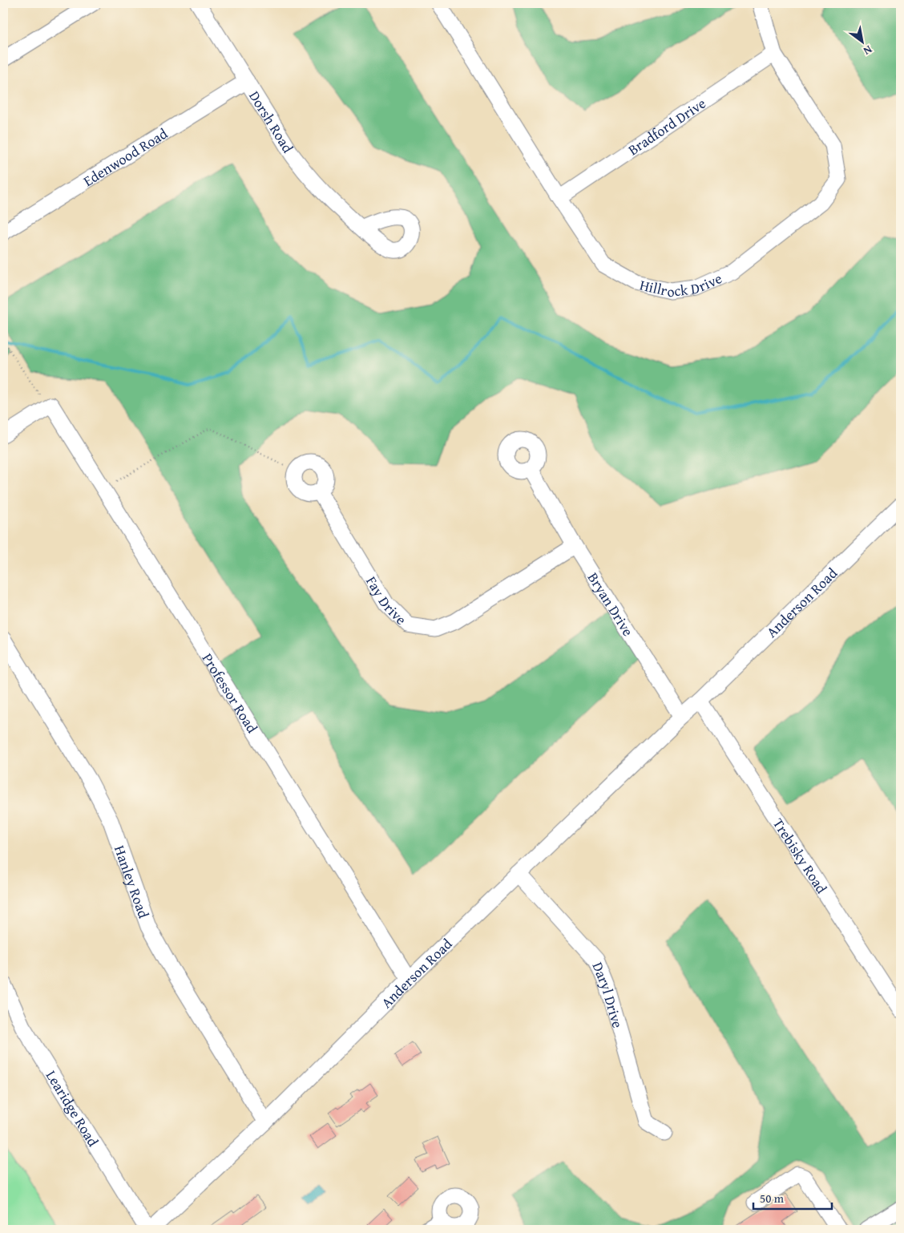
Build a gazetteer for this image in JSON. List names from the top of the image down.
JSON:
{
  "streets": {
    "street": [
      "Dorsh Road",
      "Bradford Drive",
      "Edenwood Road",
      "Hillrock Drive",
      "Fay Drive",
      "Anderson Road",
      "Bryan Drive",
      "Professor Road",
      "Trebisky Road",
      "Hanley Road",
      "Daryl Drive",
      "Learidge Road"
    ]
  },
  "crossings": [
    ["Dorsh Road", "Edenwood Road"],
    ["Bradford Drive", "Hillrock Drive"],
    ["Fay Drive", "Bryan Drive"],
    ["Anderson Road", "Bryan Drive"],
    ["Anderson Road", "Professor Road"],
    ["Anderson Road", "Trebisky Road"],
    ["Anderson Road", "Hanley Road"],
    ["Anderson Road", "Daryl Drive"]
  ],
  "scale_bar": "50 m",
  "north": "bottom right"
}
